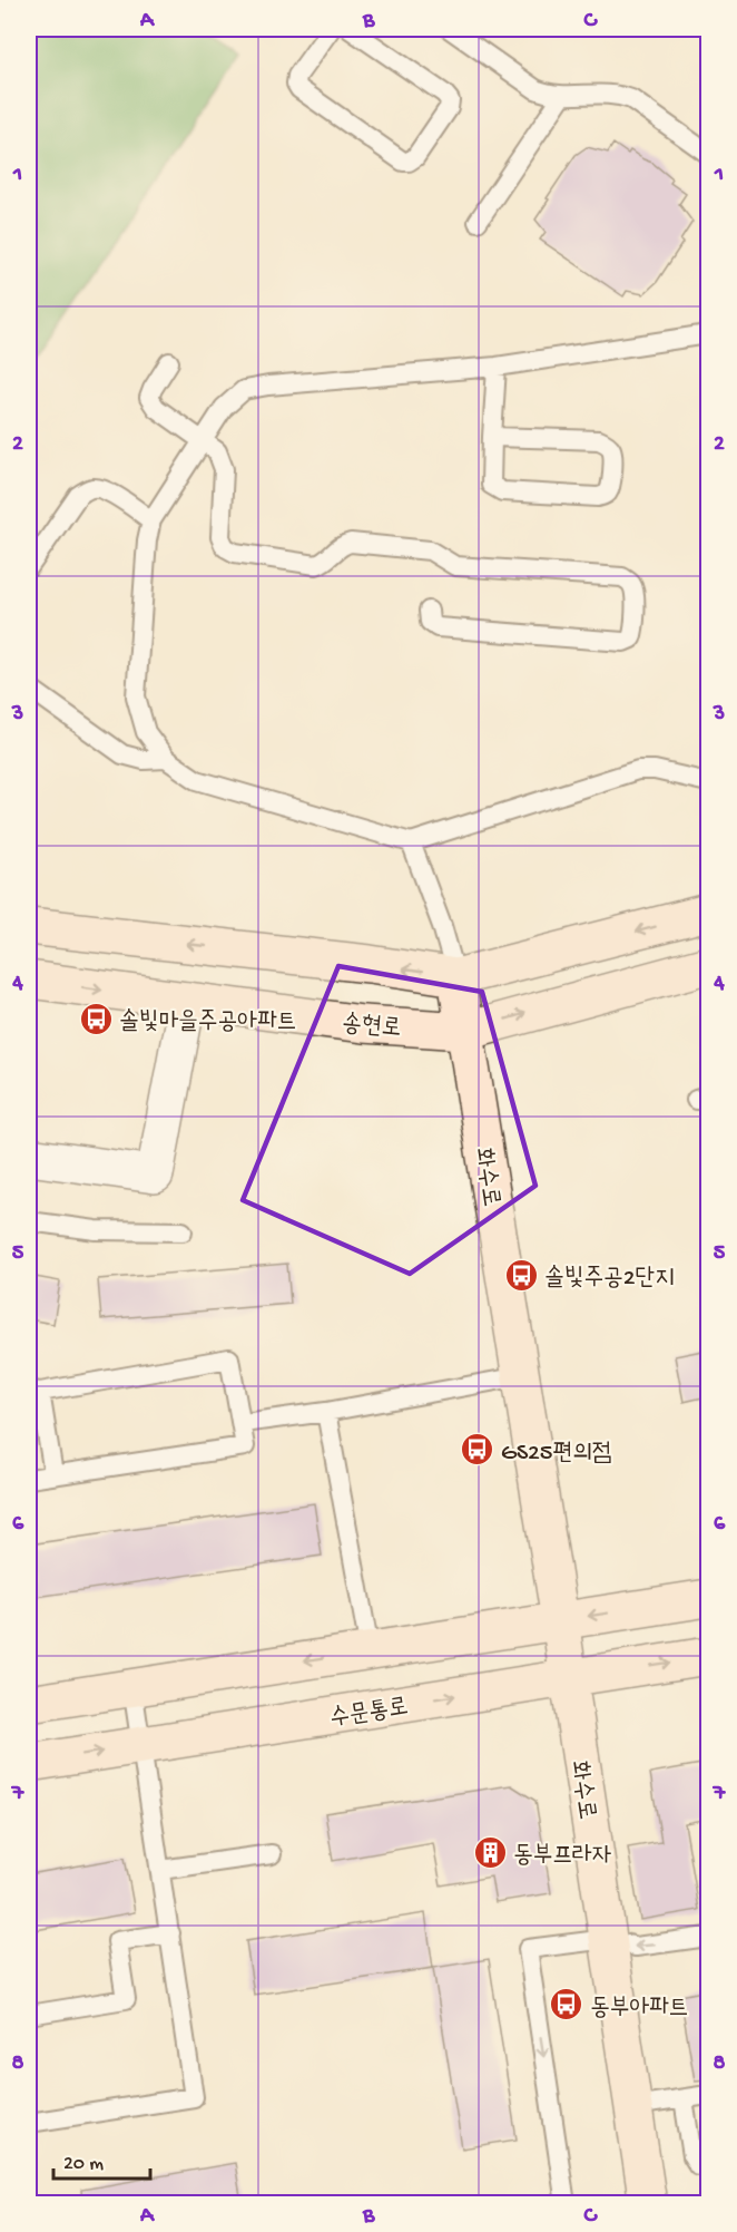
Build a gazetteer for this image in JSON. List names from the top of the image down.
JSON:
{
  "streets": {
    "street": ["송현로", "화수로", "수문통로"]
  },
  "crossings": [
    ["송현로", "화수로"],
    ["화수로", "수문통로"]
  ],
  "places": {
    "bus stop": [
      "솔빛마을주공아파트",
      "솔빛주공2단지",
      "GS25편의점",
      "동부아파트"
    ],
    "building": ["동부프라자"]
  },
  "scale_bar": "20 m",
  "grid": {
    "columns": ["A", "B", "C"],
    "rows": [
      "1",
      "2",
      "3",
      "4",
      "5",
      "6",
      "7",
      "8"
    ]
  }
}
